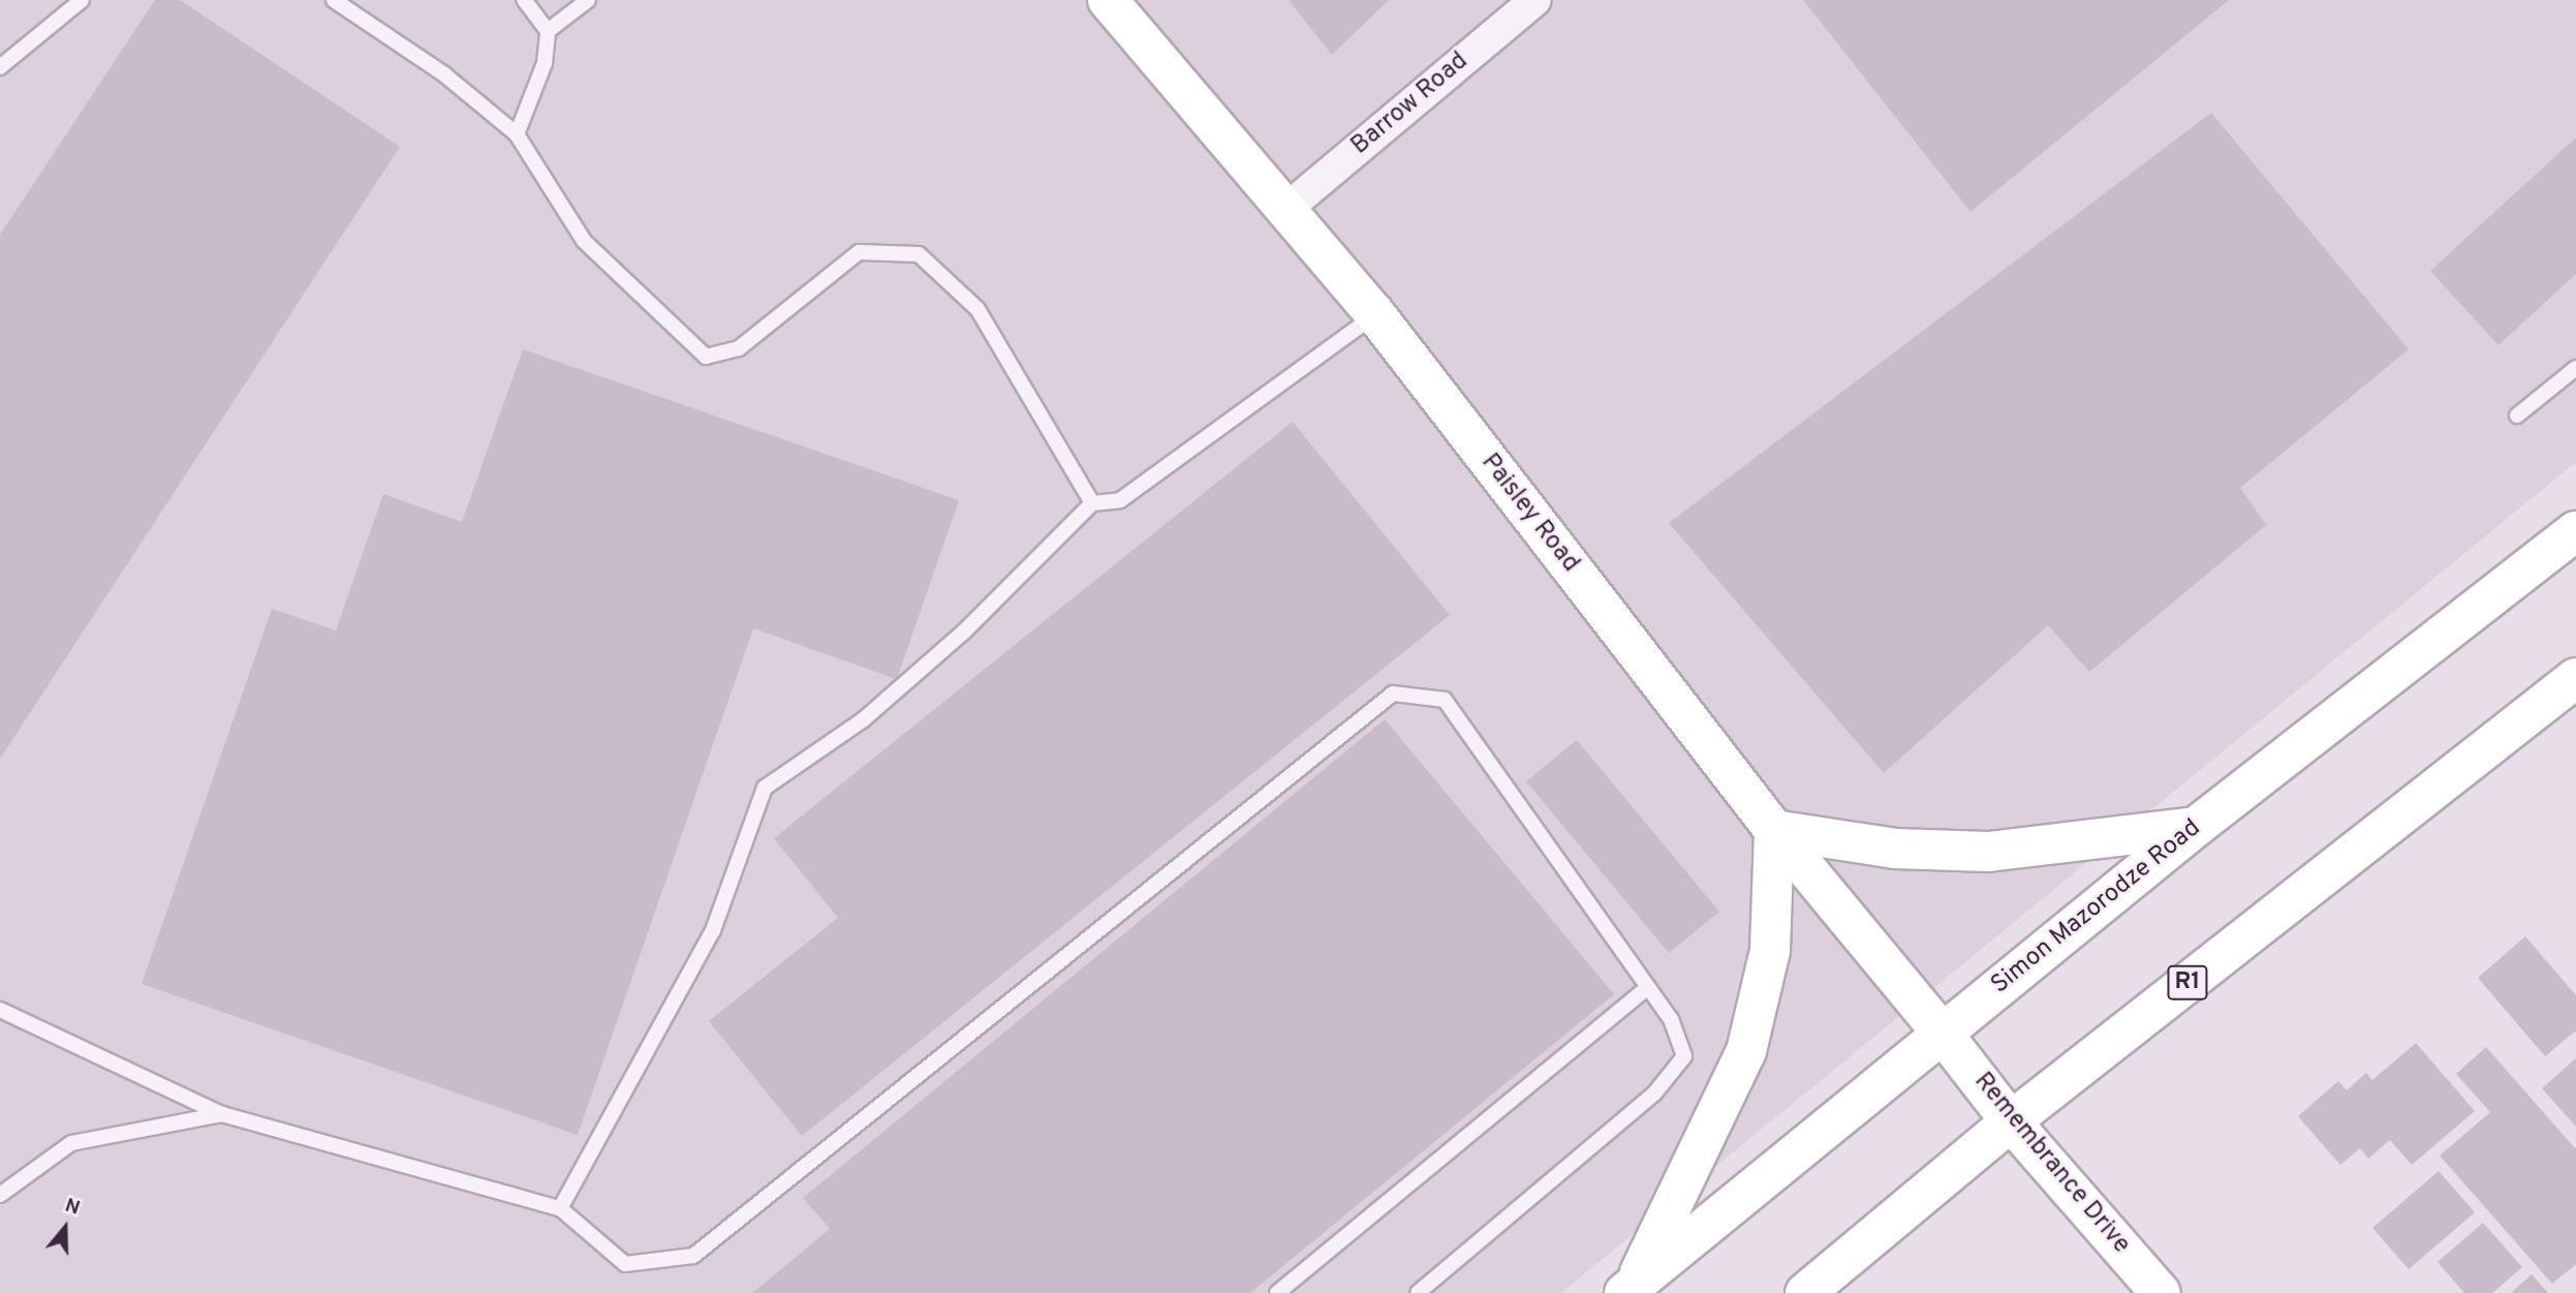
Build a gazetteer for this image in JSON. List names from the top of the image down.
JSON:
{
  "streets": {
    "main road": [
      "Paisley Road",
      "Simon Mazorodze Road",
      "R1",
      "Remembrance Drive"
    ],
    "street": ["Barrow Road"]
  },
  "crossings": [
    ["Barrow Road", "Paisley Road"],
    ["Paisley Road", "Simon Mazorodze Road"],
    ["Paisley Road", "Remembrance Drive"],
    ["Simon Mazorodze Road", "Remembrance Drive"],
    ["R1", "Remembrance Drive"]
  ],
  "north": "top"
}
